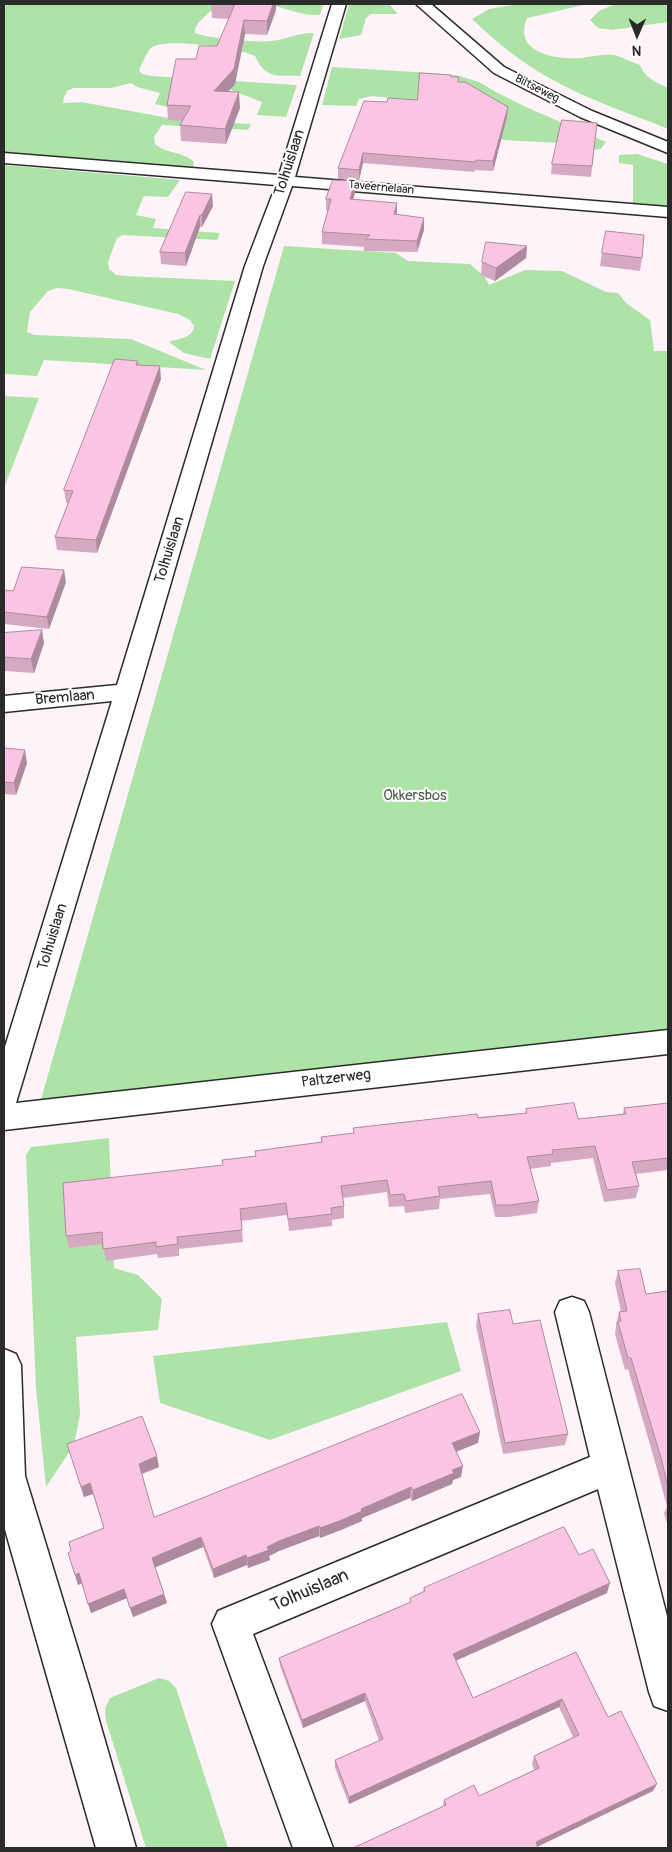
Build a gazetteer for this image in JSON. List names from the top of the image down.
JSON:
{
  "streets": {
    "street": [
      "Biltseweg",
      "Tolhuislaan",
      "Taveernelaan",
      "Bremlaan",
      "Paltzerweg"
    ]
  },
  "crossings": [
    ["Tolhuislaan", "Taveernelaan"],
    ["Tolhuislaan", "Bremlaan"]
  ],
  "parks": ["Okkersbos"],
  "north": "bottom"
}
